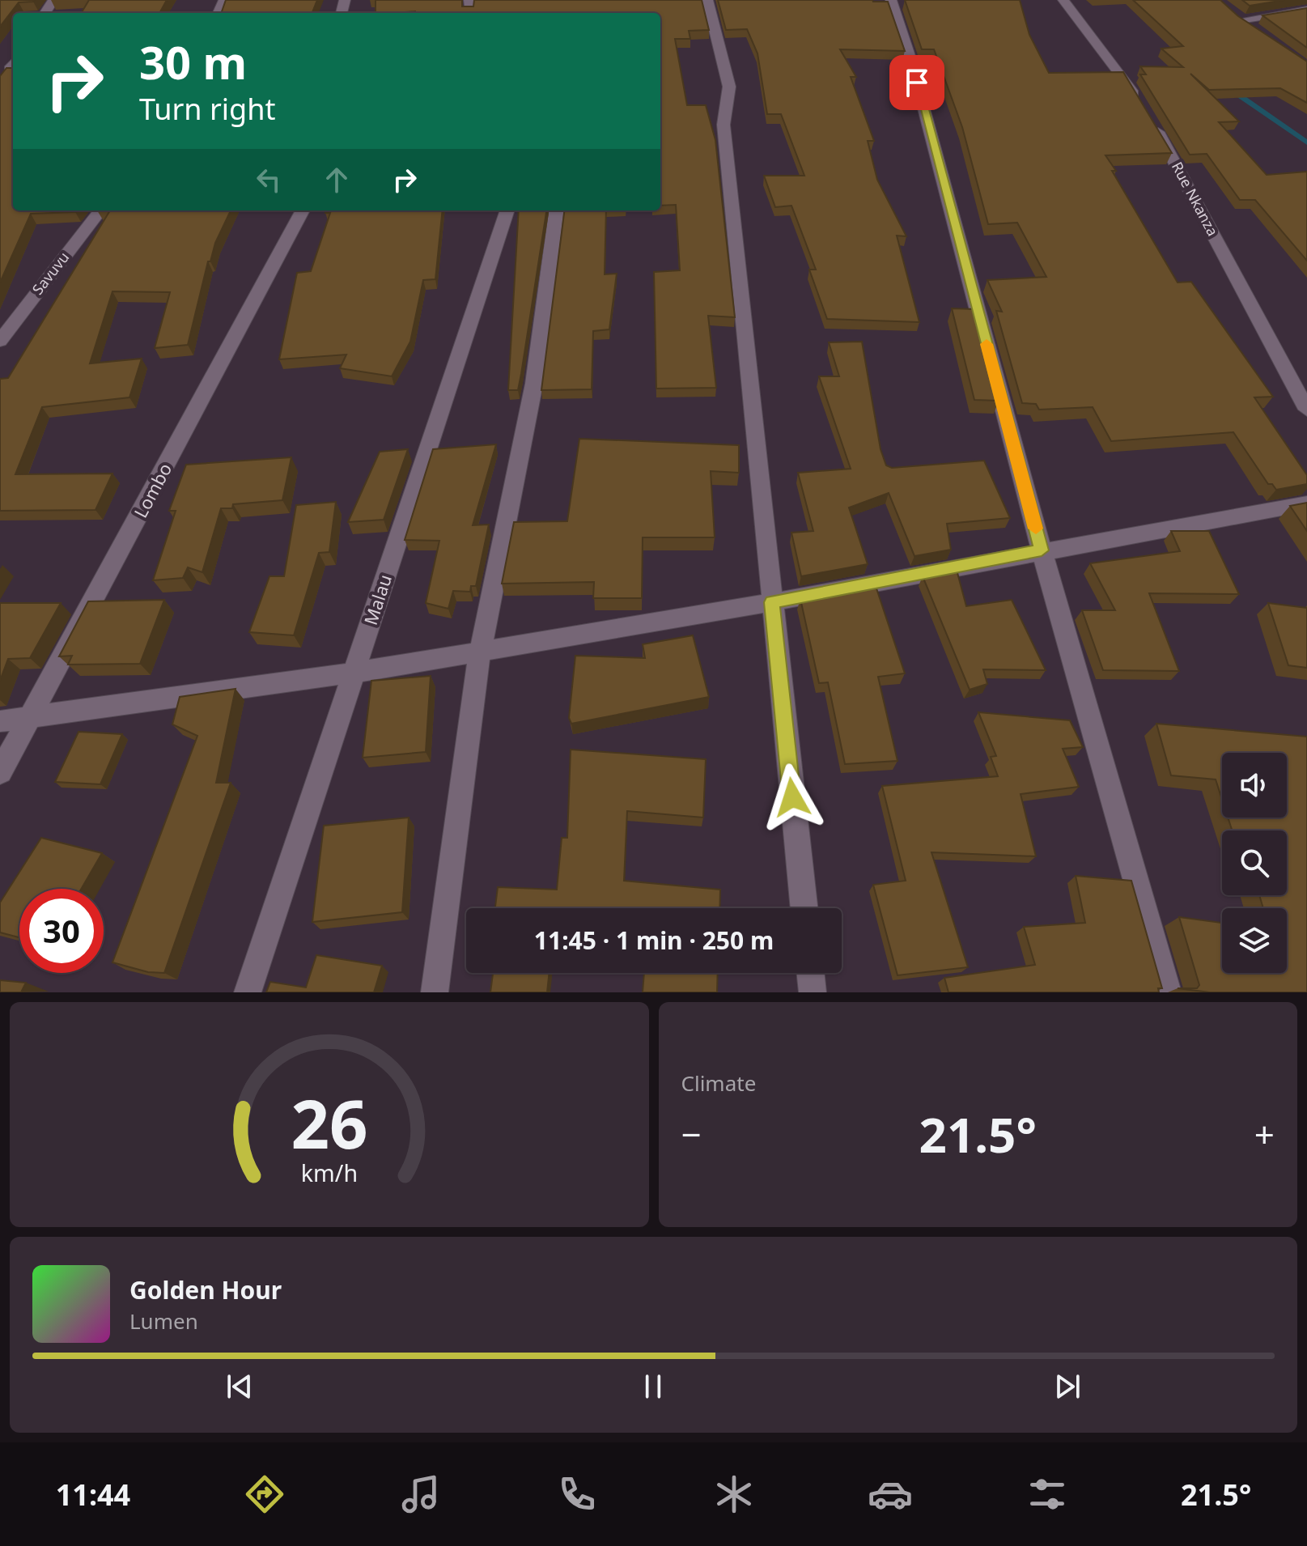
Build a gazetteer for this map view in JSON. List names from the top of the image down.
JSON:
{
  "streets": {
    "street": [
      "Rue Nkanza",
      "Savuvu",
      "Lombo",
      "Malau"
    ]
  },
  "page": {
    "turn": ["30 m", "Turn right"],
    "limit": "30",
    "trip": "11:45 · 1 min · 250 m",
    "tile": "Climate",
    "heat": ["−", "21.5°", "+"],
    "song": ["Golden Hour", "Lumen"],
    "tabs": ["11:44", "21.5°"],
    "gauge": ["26", "km/h"]
  }
}
